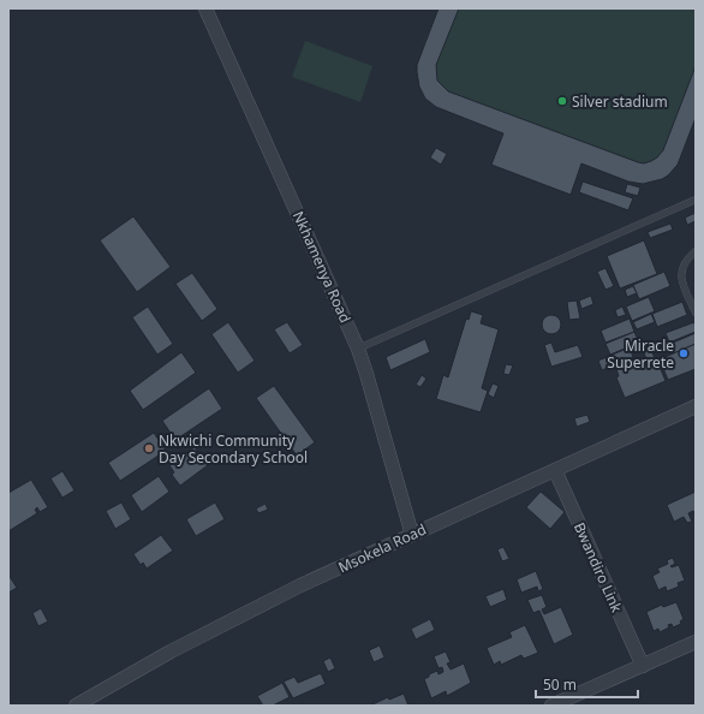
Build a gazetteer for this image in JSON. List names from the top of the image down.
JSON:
{
  "streets": {
    "street": ["Nkhamenya Road", "Msokela Road", "Bwandiro Link"]
  },
  "crossings": [
    ["Nkhamenya Road", "Msokela Road"],
    ["Msokela Road", "Bwandiro Link"]
  ],
  "places": ["Silver stadium", "Miracle Superrete", "Nkwichi Community Day Secondary School"],
  "scale_bar": "50 m"
}
